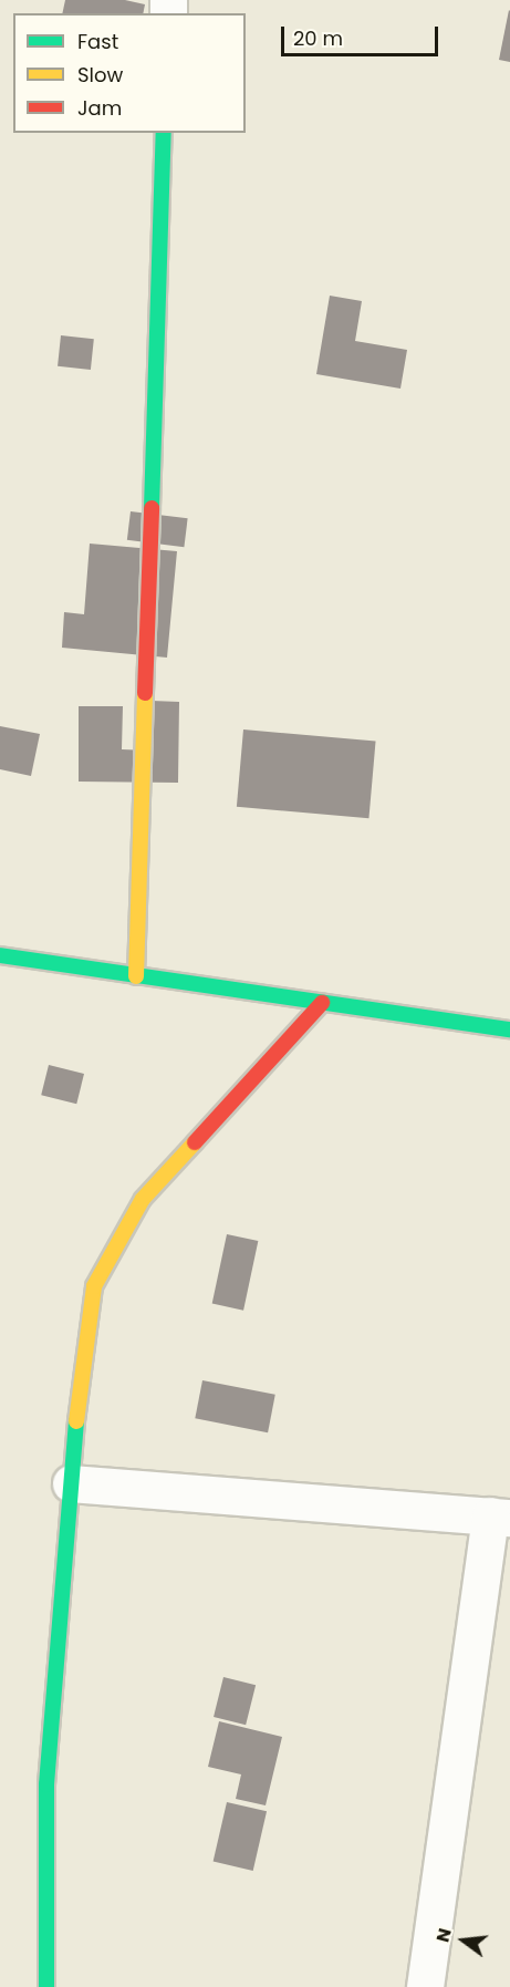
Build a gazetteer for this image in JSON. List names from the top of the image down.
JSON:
{
  "legend": ["Fast", "Slow", "Jam"],
  "scale_bar": "20 m",
  "north": "left"
}
